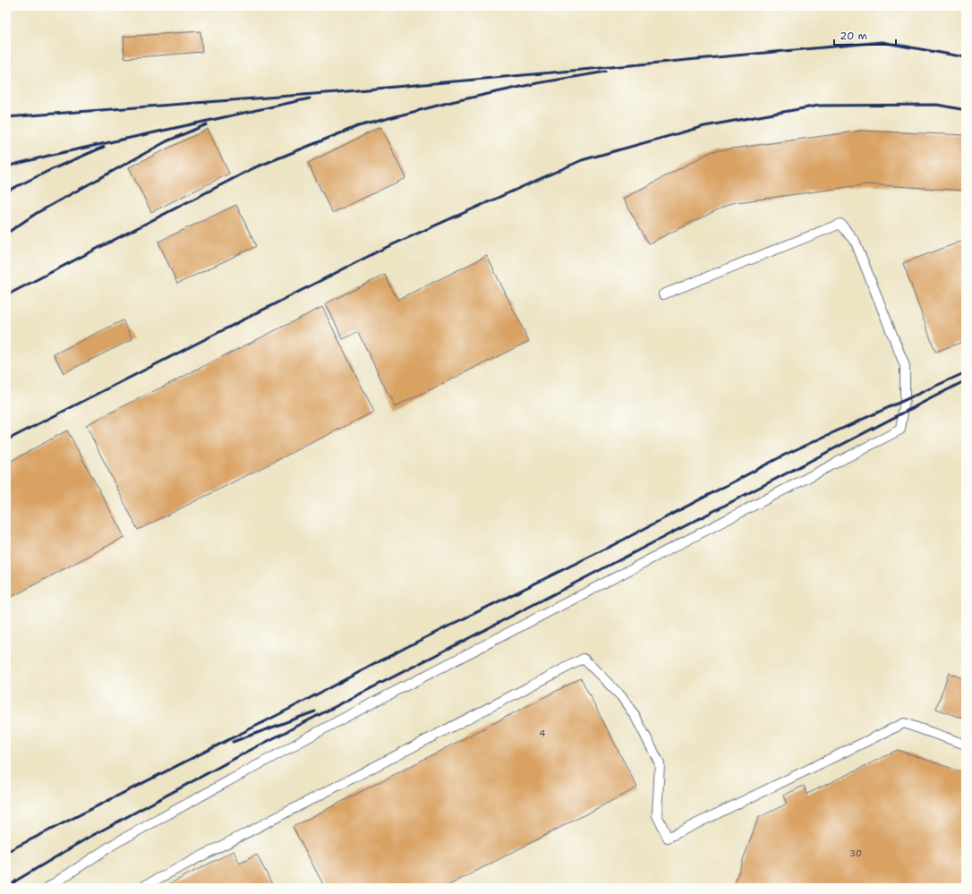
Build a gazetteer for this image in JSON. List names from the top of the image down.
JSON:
{
  "house_numbers": ["4", "30"],
  "scale_bar": "20 m"
}
